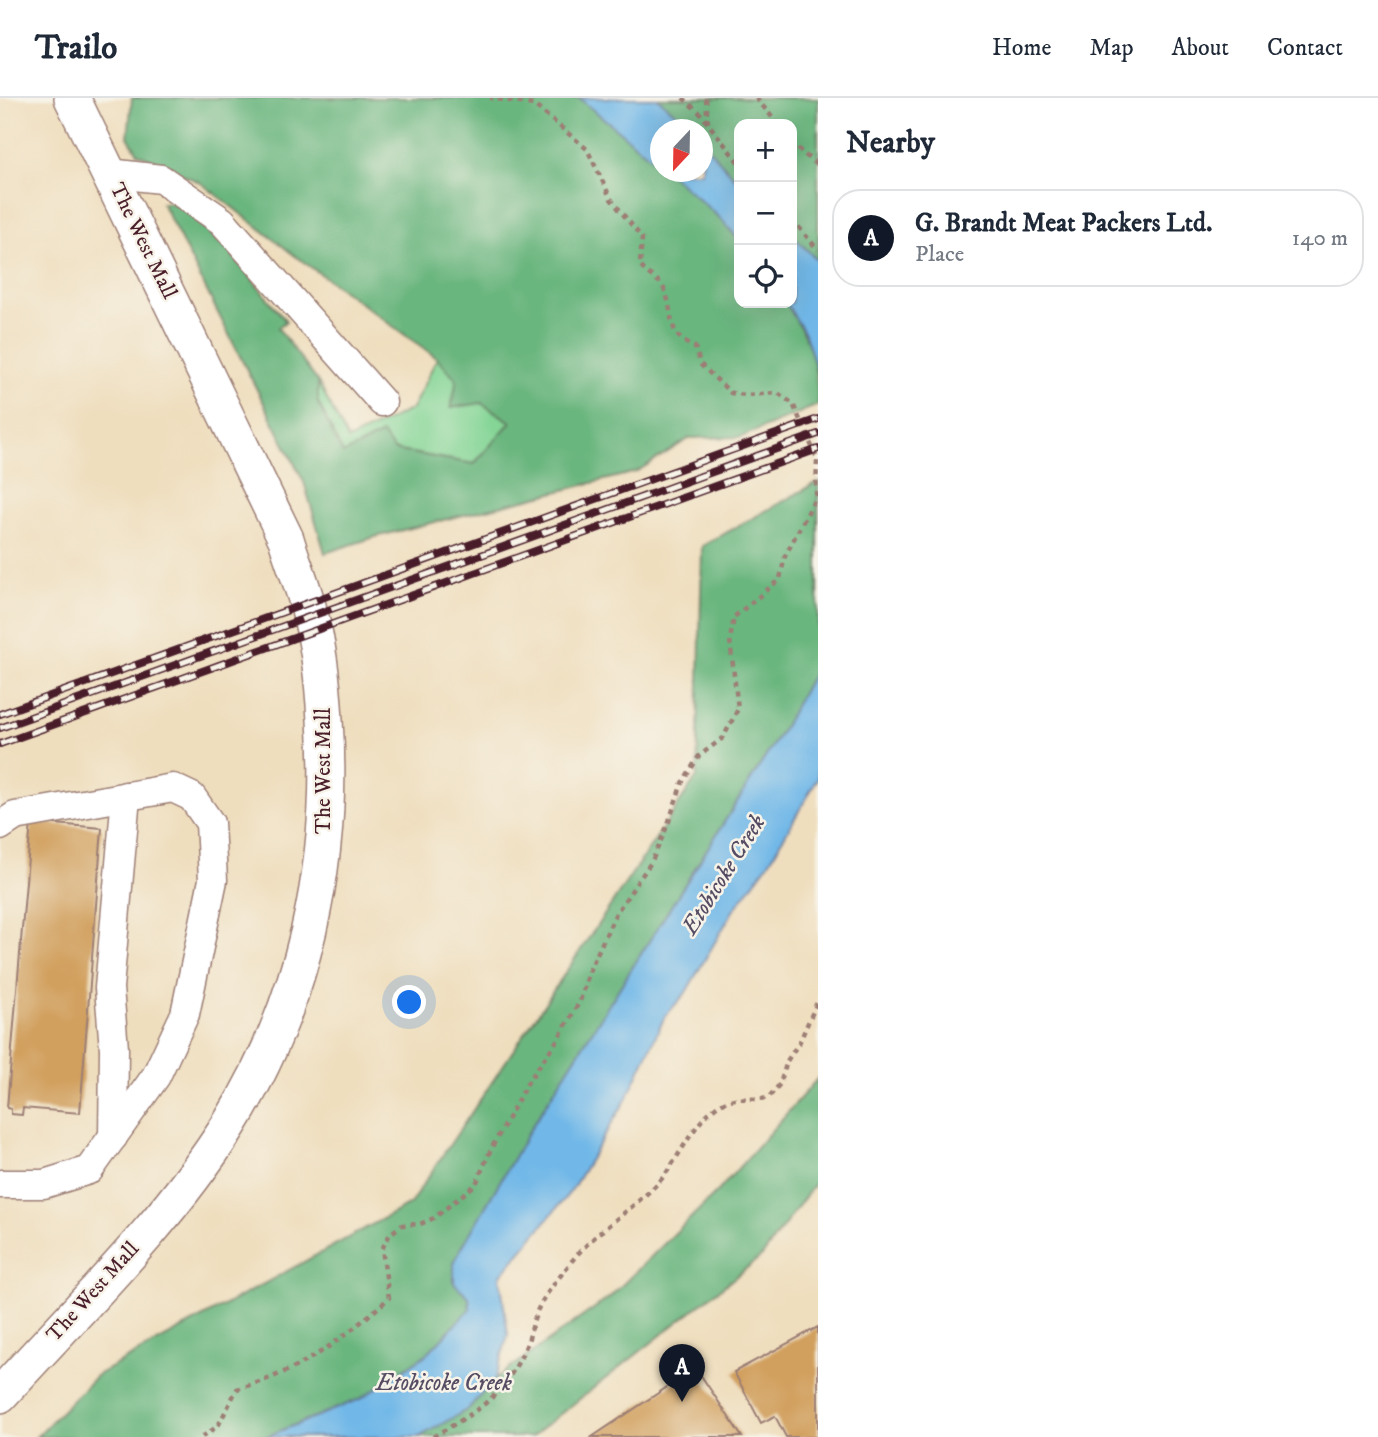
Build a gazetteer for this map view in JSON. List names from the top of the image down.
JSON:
{
  "streets": {
    "main road": ["The West Mall"]
  },
  "water": ["Etobicoke Creek"],
  "north": "bottom",
  "page": {
    "header": "Trailo",
    "nav": [
      "Home",
      "Map",
      "About",
      "Contact"
    ],
    "heading": "Nearby",
    "map_buttons": ["+", "−"],
    "list": [
      {
        "mark": "A",
        "name": "G. Brandt Meat Packers Ltd.",
        "note": "Place",
        "value": "140 m"
      }
    ],
    "pins": "A"
  }
}
